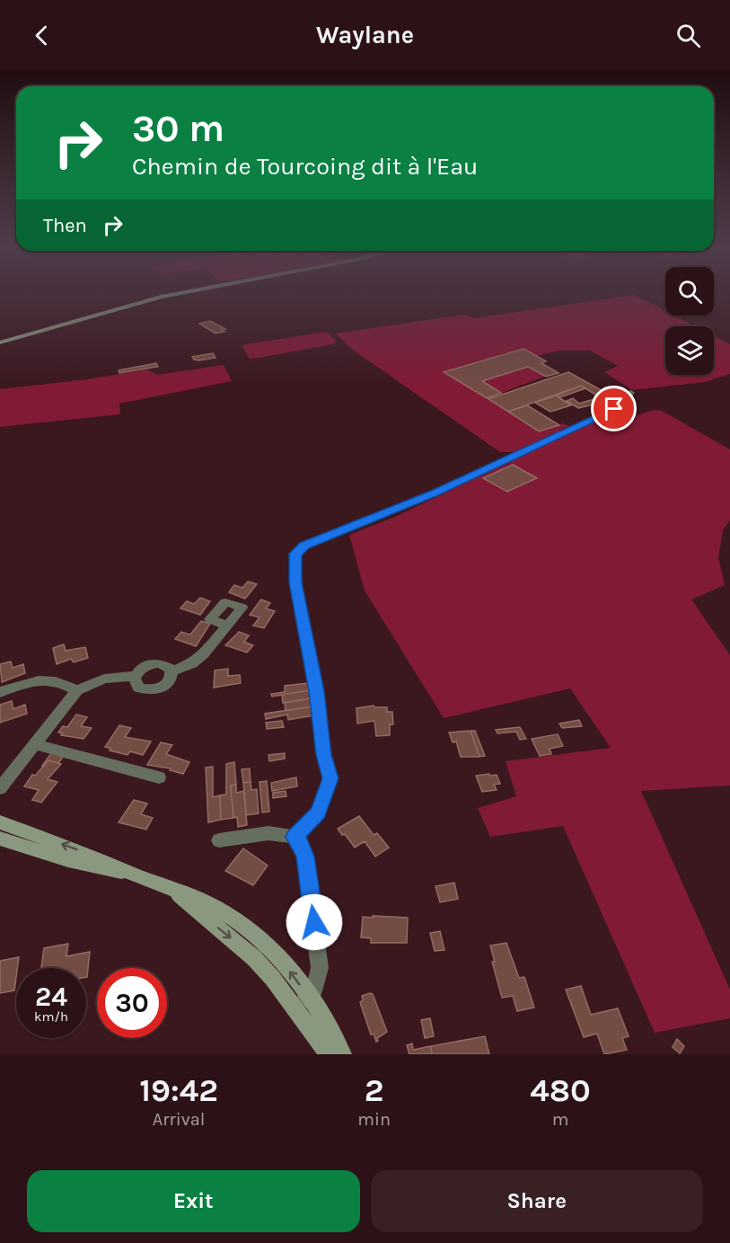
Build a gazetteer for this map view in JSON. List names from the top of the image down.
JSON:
{
  "page": {
    "header": "Waylane",
    "turn": ["30 m", "Chemin de Tourcoing dit à l'Eau"],
    "then": "Then",
    "speed": "24 km/h",
    "limit": "30",
    "eta": [
      "19:42",
      "Arrival",
      "2",
      "min",
      "480",
      "m"
    ],
    "buttons": ["Exit", "Share"]
  }
}
